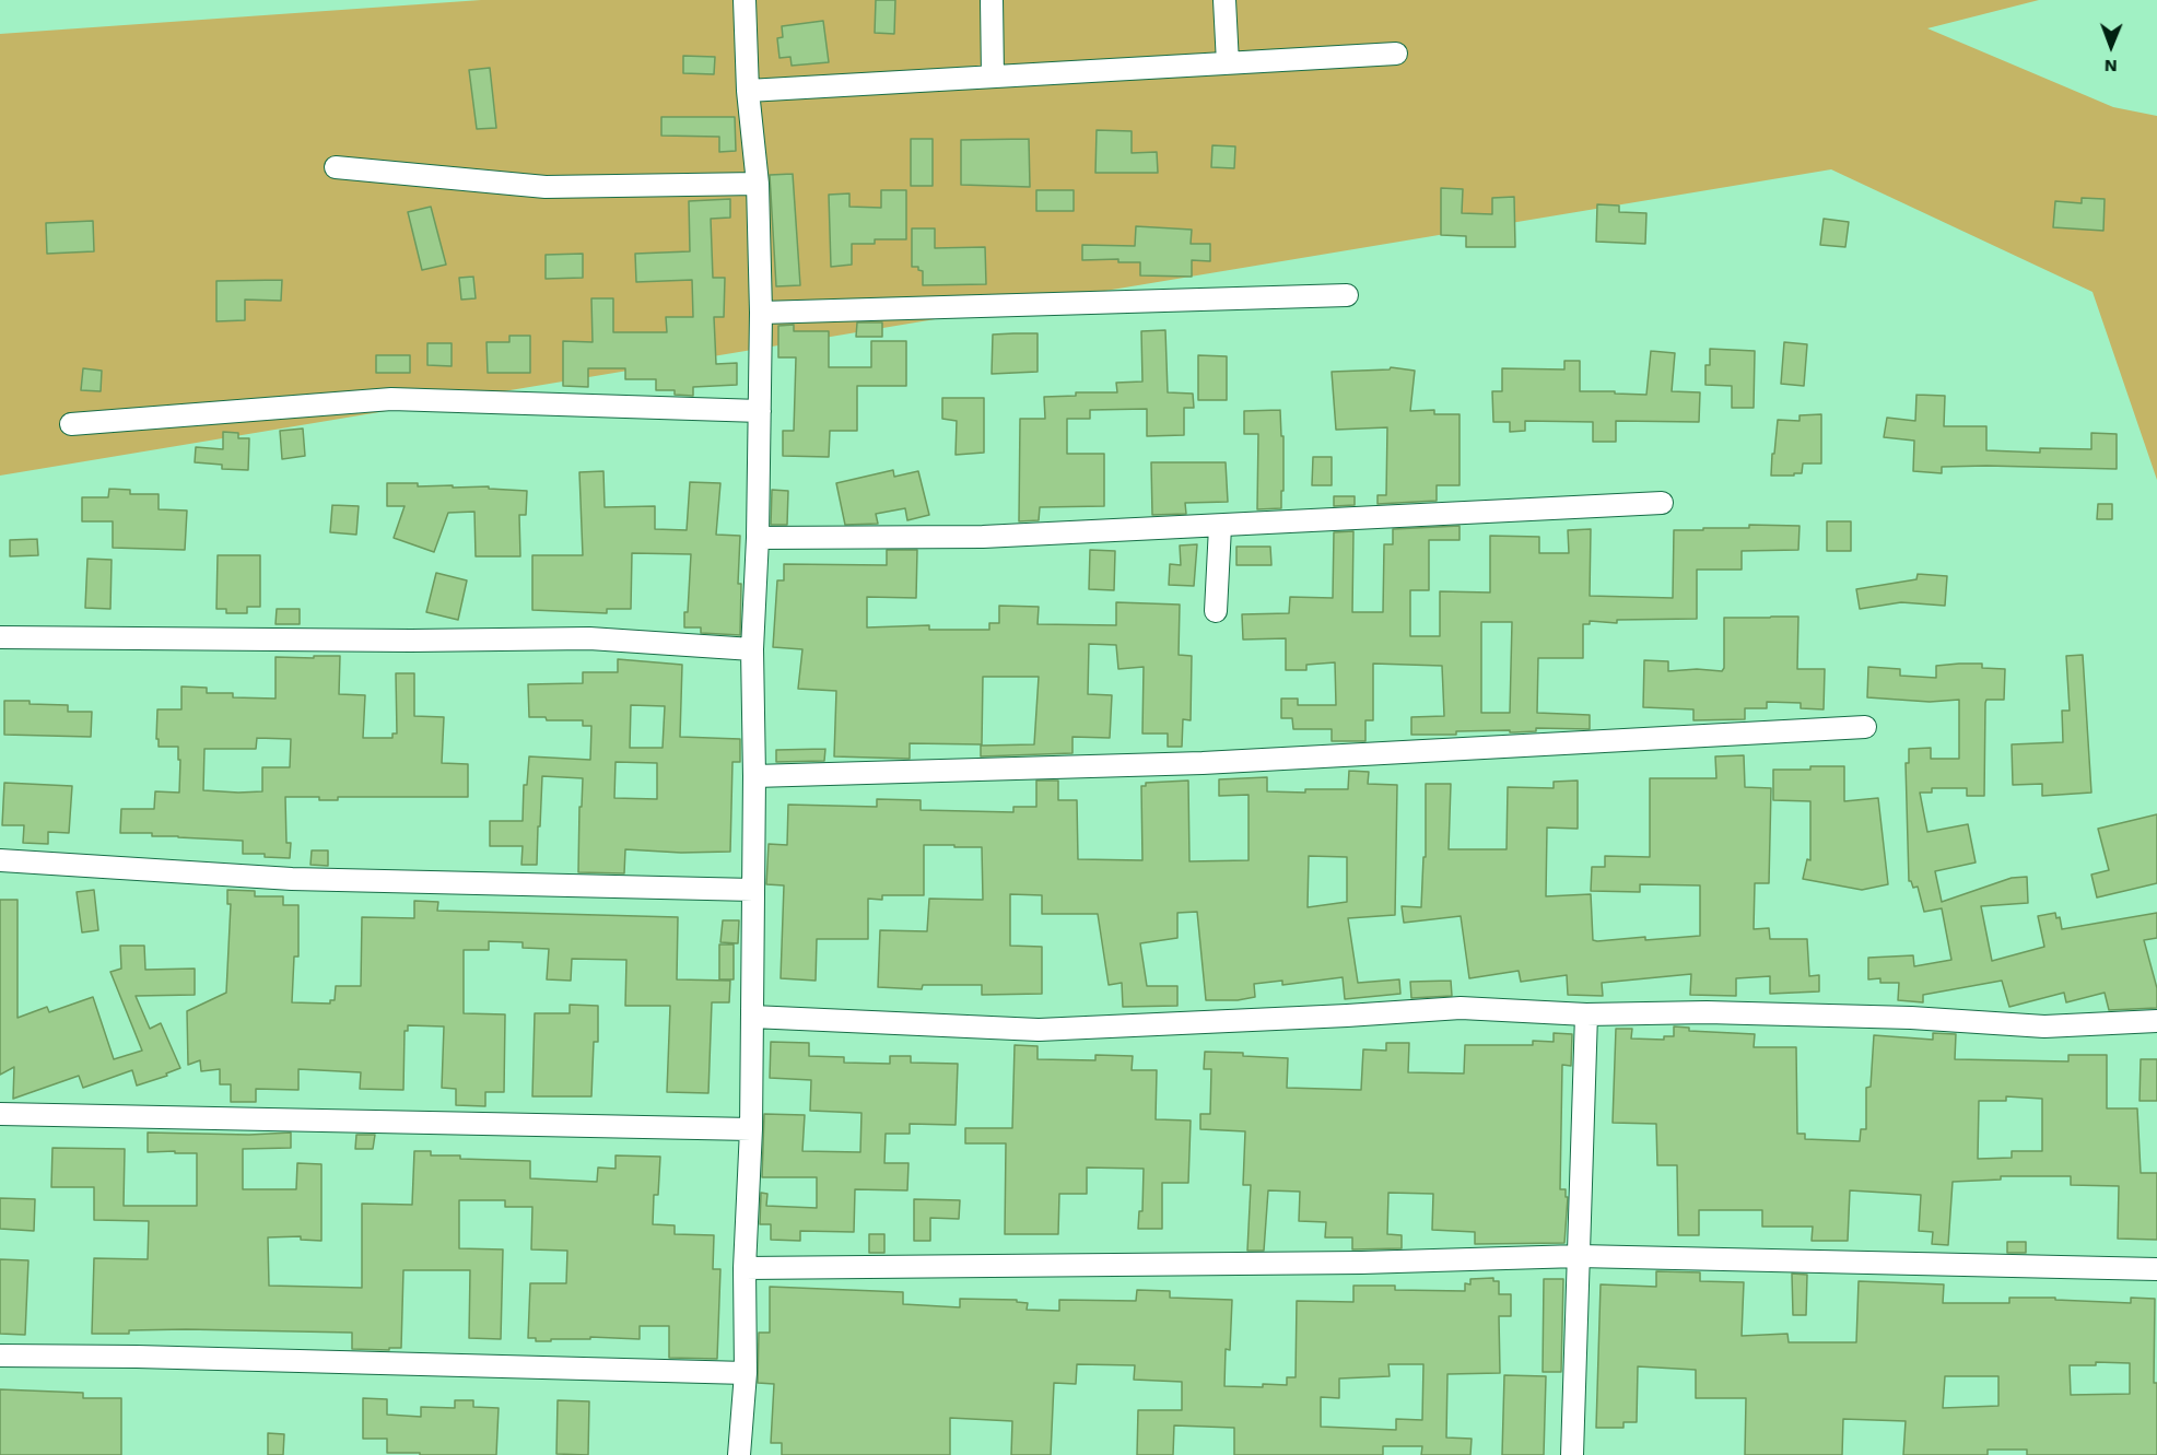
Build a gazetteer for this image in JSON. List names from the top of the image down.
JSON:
{
  "north": "bottom"
}
